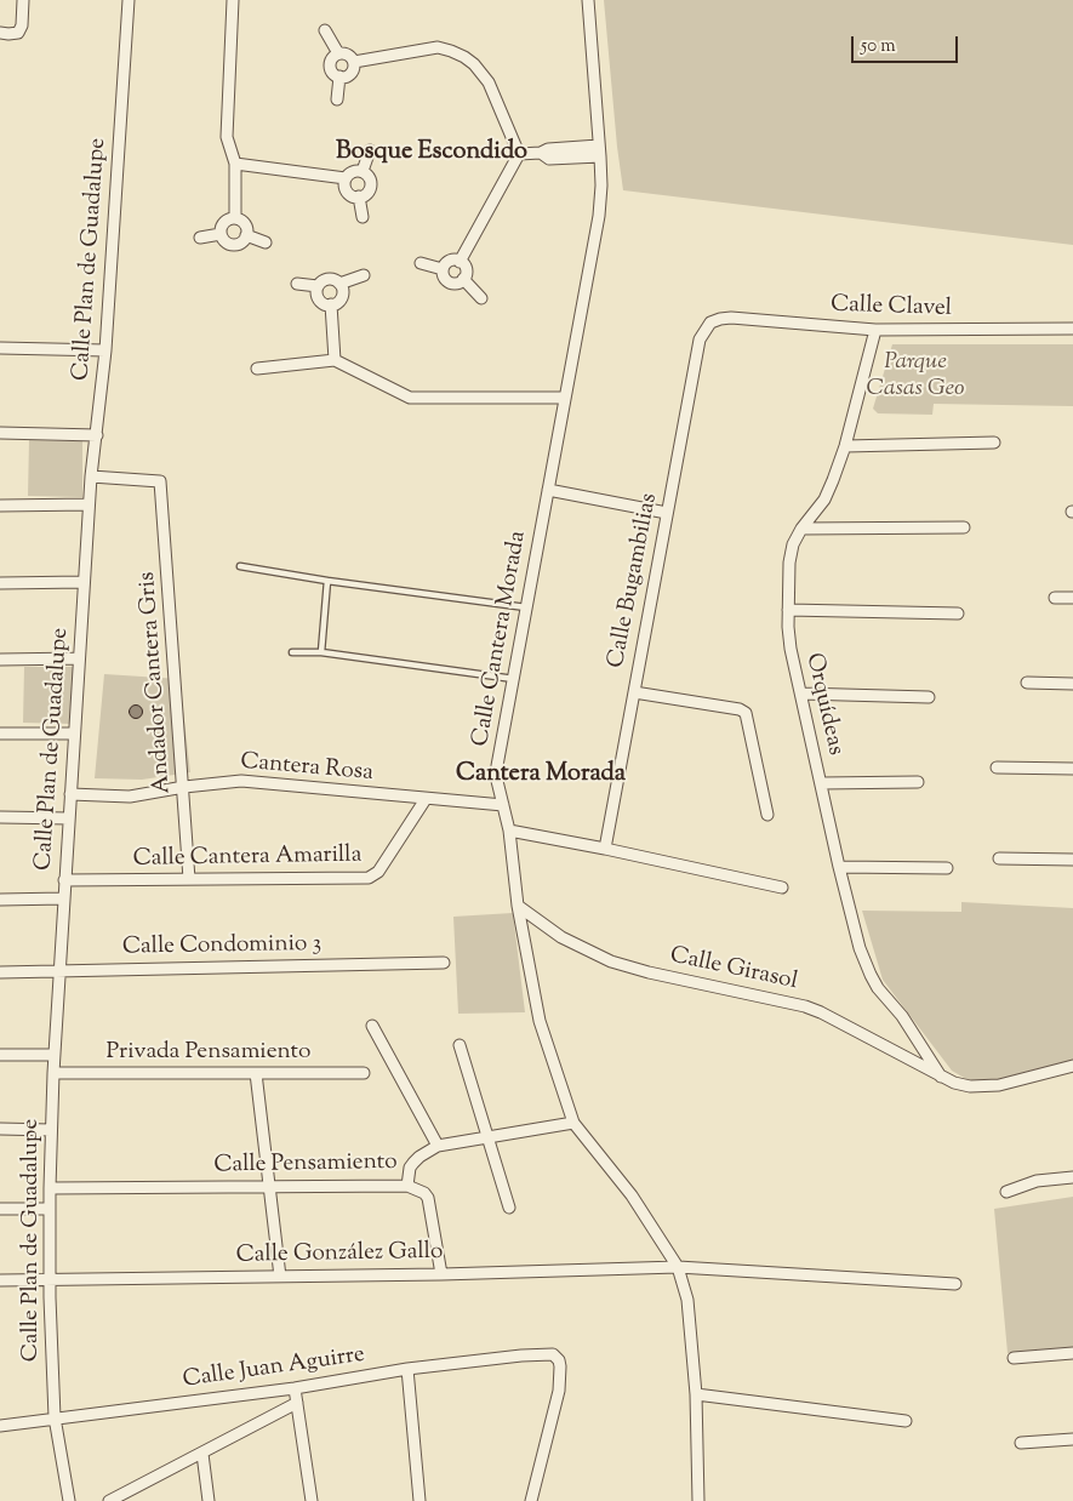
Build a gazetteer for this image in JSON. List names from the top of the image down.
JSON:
{
  "streets": {
    "street": [
      "Calle Plan de Guadalupe",
      "Calle Clavel",
      "Calle Bugambilias",
      "Calle Cantera Morada",
      "Andador Cantera Gris",
      "Orquídeas",
      "Cantera Rosa",
      "Calle Cantera Amarilla",
      "Calle Condominio 3",
      "Calle Girasol",
      "Privada Pensamiento",
      "Calle Pensamiento",
      "Calle González Gallo",
      "Calle Juan Aguirre"
    ]
  },
  "crossings": [
    ["Calle Plan de Guadalupe", "Andador Cantera Gris"],
    ["Calle Plan de Guadalupe", "Cantera Rosa"],
    ["Calle Plan de Guadalupe", "Calle Cantera Amarilla"],
    ["Calle Plan de Guadalupe", "Calle Condominio 3"],
    ["Calle Plan de Guadalupe", "Privada Pensamiento"],
    ["Calle Plan de Guadalupe", "Calle Pensamiento"],
    ["Calle Plan de Guadalupe", "Calle González Gallo"],
    ["Calle Plan de Guadalupe", "Calle Juan Aguirre"],
    ["Calle Clavel", "Calle Bugambilias"],
    ["Calle Clavel", "Orquídeas"],
    ["Calle Cantera Morada", "Cantera Rosa"],
    ["Calle Cantera Morada", "Calle Girasol"],
    ["Calle Cantera Morada", "Calle Pensamiento"],
    ["Calle Cantera Morada", "Calle González Gallo"],
    ["Andador Cantera Gris", "Cantera Rosa"],
    ["Andador Cantera Gris", "Calle Cantera Amarilla"],
    ["Orquídeas", "Calle Girasol"],
    ["Cantera Rosa", "Calle Cantera Amarilla"]
  ],
  "districts": ["Bosque Escondido", "Cantera Morada"],
  "parks": ["Parque Casas Geo"],
  "scale_bar": "50 m"
}
